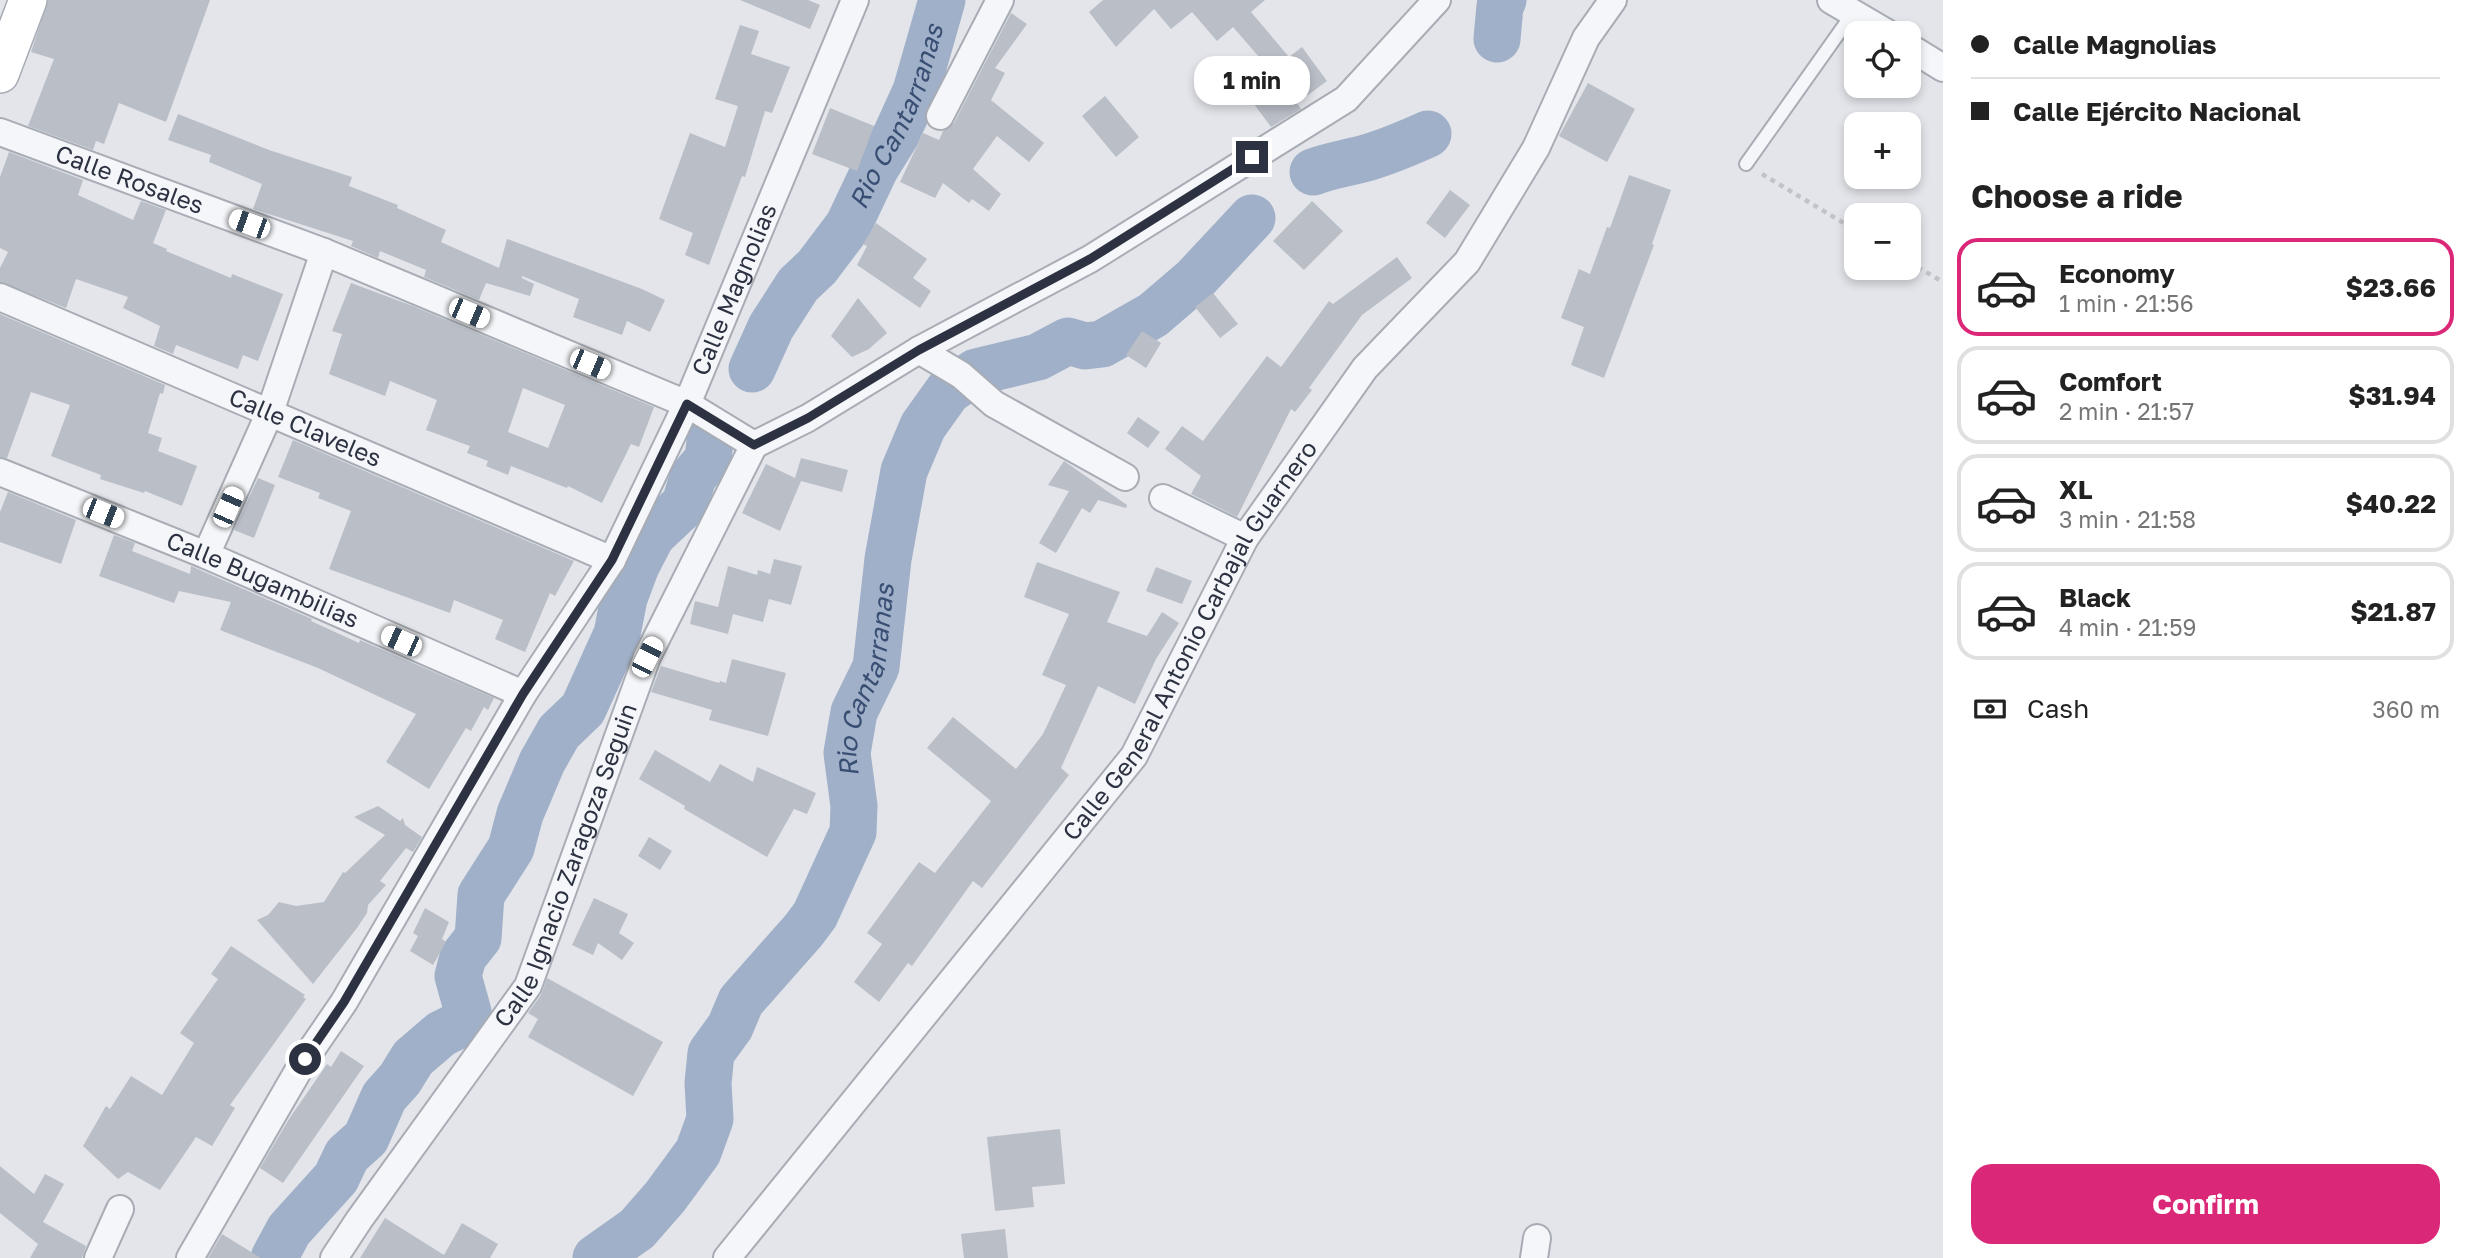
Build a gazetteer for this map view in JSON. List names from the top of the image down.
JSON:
{
  "streets": {
    "street": [
      "Calle Rosales",
      "Calle Magnolias",
      "Calle Claveles",
      "Calle Bugambilias",
      "Calle General Antonio Carbajal Guarnero",
      "Calle Ignacio Zaragoza Seguin"
    ]
  },
  "crossings": [
    ["Calle Rosales", "Calle Magnolias"],
    ["Calle Rosales", "Calle Ignacio Zaragoza Seguin"],
    ["Calle Magnolias", "Calle Claveles"],
    ["Calle Magnolias", "Calle Bugambilias"]
  ],
  "water": ["Rio Cantarranas"],
  "page": {
    "banner": ["Calle Magnolias", "Calle Ejército Nacional"],
    "map_buttons": ["+", "−"],
    "bubble": "1 min",
    "heading": "Choose a ride",
    "list": [
      {
        "name": "Economy",
        "note": "1 min · 21:56",
        "value": "$23.66"
      },
      {
        "name": "Comfort",
        "note": "2 min · 21:57",
        "value": "$31.94"
      },
      {
        "name": "XL",
        "note": "3 min · 21:58",
        "value": "$40.22"
      },
      {
        "name": "Black",
        "note": "4 min · 21:59",
        "value": "$21.87"
      }
    ],
    "pay": ["Cash", "360 m"],
    "buttons": "Confirm"
  }
}
